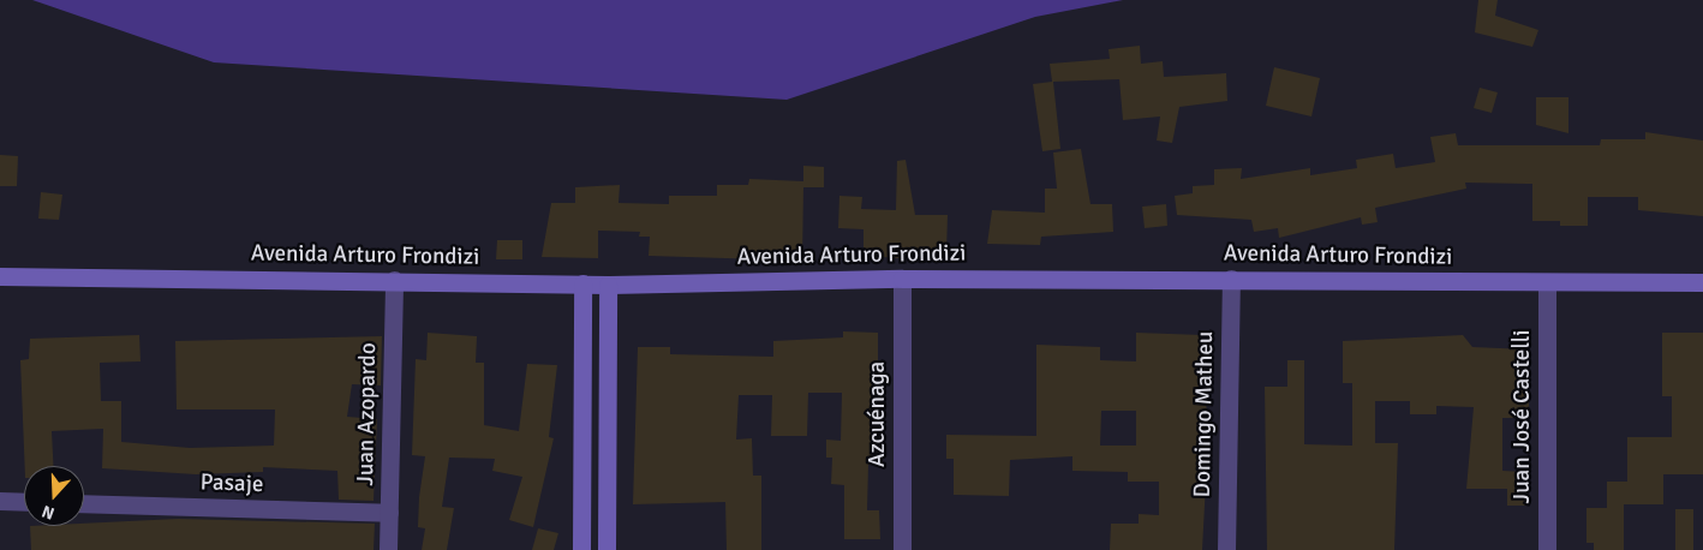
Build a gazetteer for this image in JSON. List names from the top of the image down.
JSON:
{
  "streets": {
    "main road": ["Avenida Arturo Frondizi"],
    "street": [
      "Juan Azopardo",
      "Azcuénaga",
      "Domingo Matheu",
      "Juan José Castelli",
      "Pasaje"
    ]
  },
  "crossings": [
    ["Avenida Arturo Frondizi", "Juan Azopardo"],
    ["Avenida Arturo Frondizi", "Azcuénaga"],
    ["Avenida Arturo Frondizi", "Domingo Matheu"],
    ["Avenida Arturo Frondizi", "Juan José Castelli"],
    ["Juan Azopardo", "Pasaje"]
  ],
  "north": "bottom"
}
